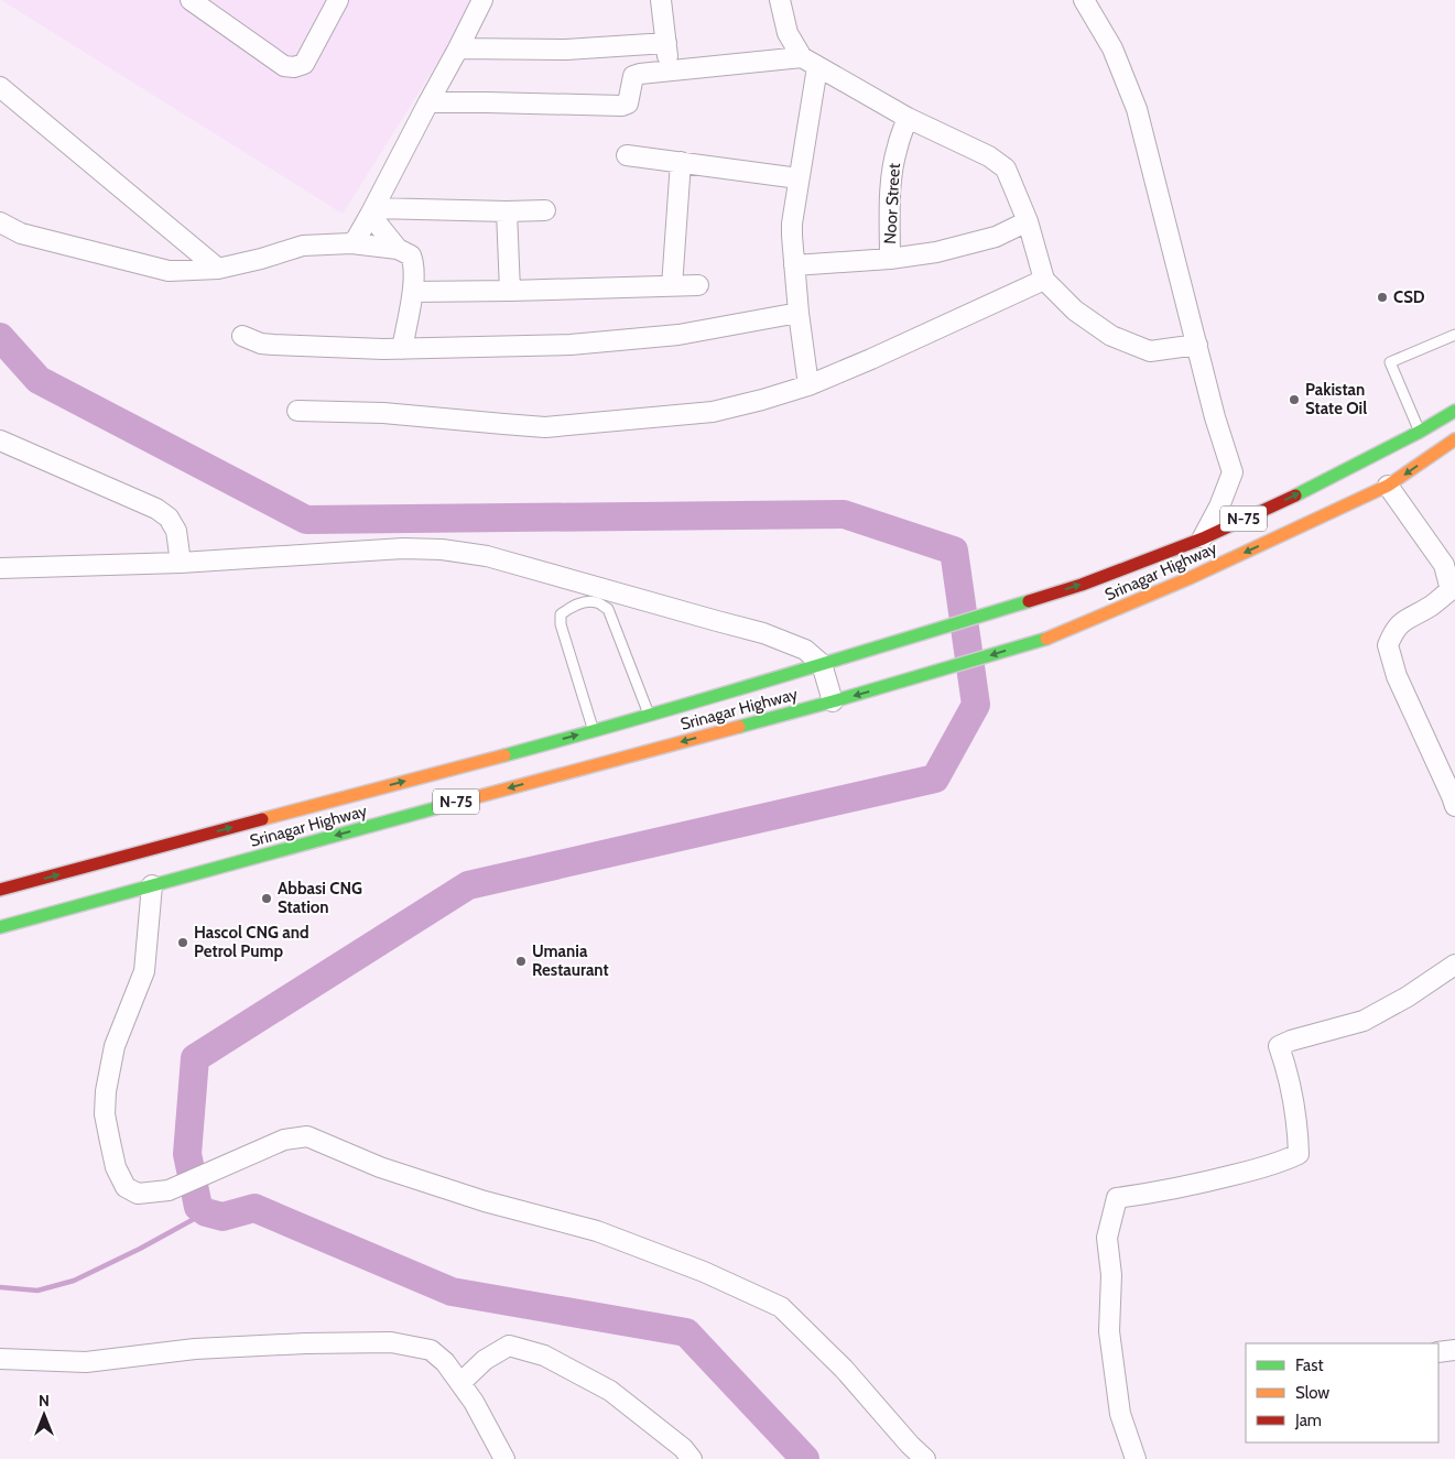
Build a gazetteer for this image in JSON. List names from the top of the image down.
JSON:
{
  "streets": {
    "highway": ["N-75", "Srinagar Highway"],
    "street": ["Noor Street"]
  },
  "places": [
    "CSD",
    "Pakistan State Oil",
    "Abbasi CNG Station",
    "Hascol CNG and Petrol Pump",
    "Umania Restaurant"
  ],
  "legend": ["Fast", "Slow", "Jam"],
  "north": "top"
}
